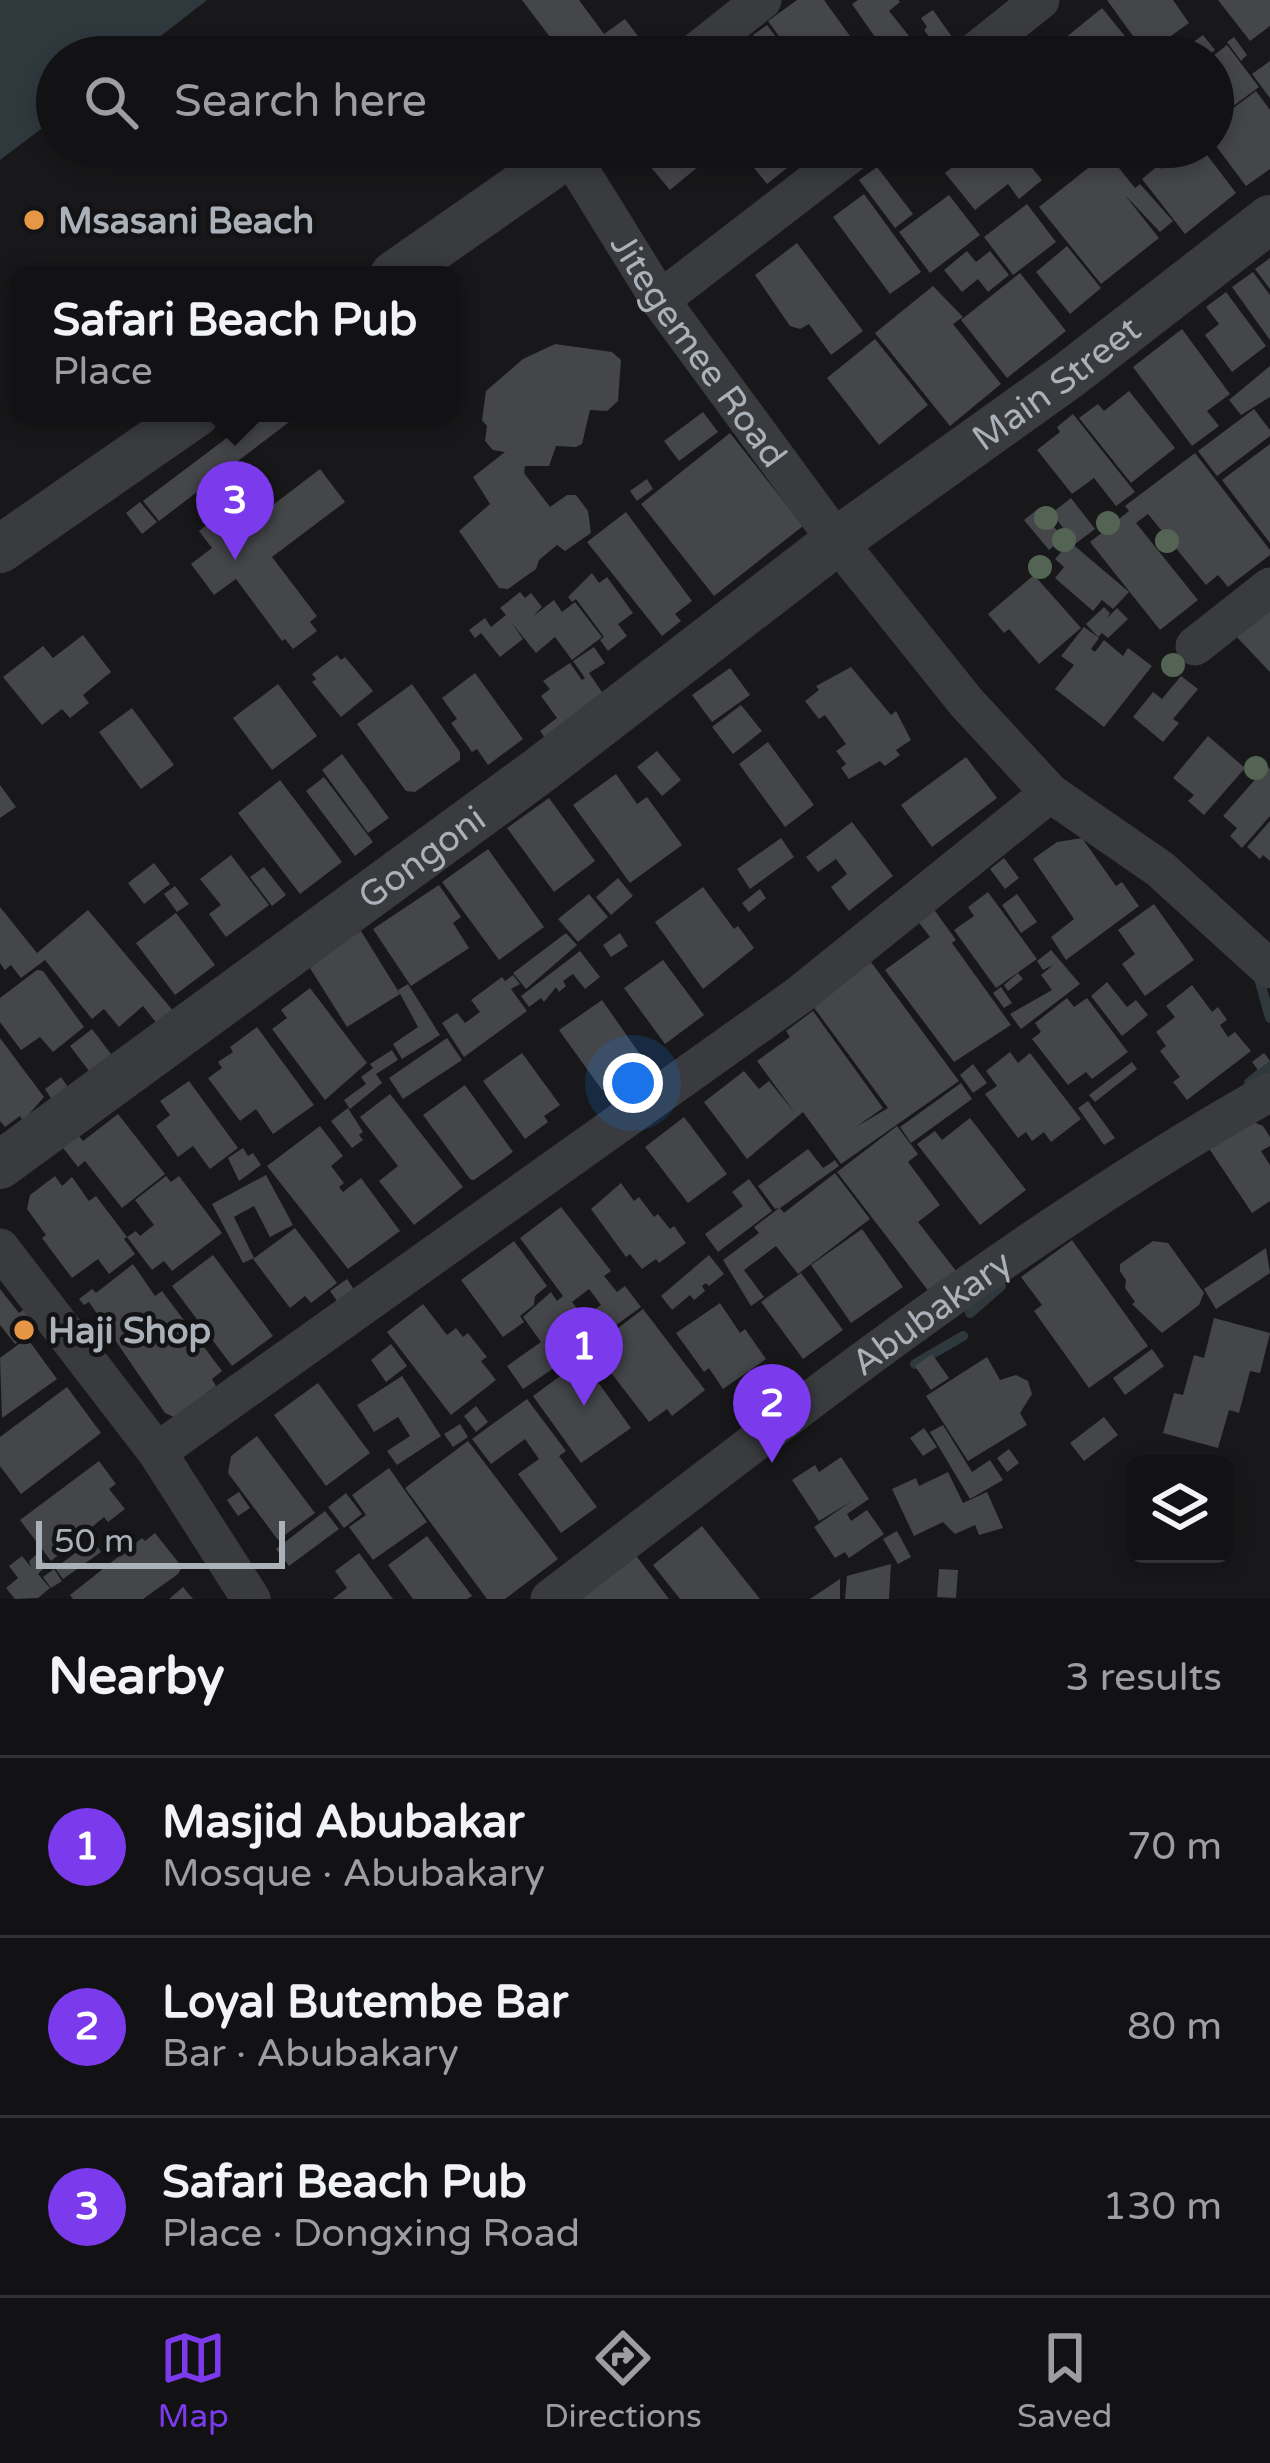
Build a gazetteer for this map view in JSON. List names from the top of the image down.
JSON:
{
  "streets": {
    "street": [
      "Jitegemee Road",
      "Main Street",
      "Gongoni",
      "Abubakary"
    ]
  },
  "crossings": [
    ["Jitegemee Road", "Main Street"],
    ["Jitegemee Road", "Gongoni"],
    ["Main Street", "Gongoni"]
  ],
  "places": ["Msasani Beach", "Haji Shop"],
  "scale_bar": "50 m",
  "page": {
    "search": "Search here",
    "popup": ["Safari Beach Pub", "Place"],
    "pins": ["3", "1", "2"],
    "scale": "50 m",
    "heading": ["Nearby", "3 results"],
    "list": [
      {
        "mark": "1",
        "name": "Masjid Abubakar",
        "note": "Mosque · Abubakary",
        "value": "70 m"
      },
      {
        "mark": "2",
        "name": "Loyal Butembe Bar",
        "note": "Bar · Abubakary",
        "value": "80 m"
      },
      {
        "mark": "3",
        "name": "Safari Beach Pub",
        "note": "Place · Dongxing Road",
        "value": "130 m"
      }
    ],
    "nav": ["Map", "Directions", "Saved"]
  }
}
